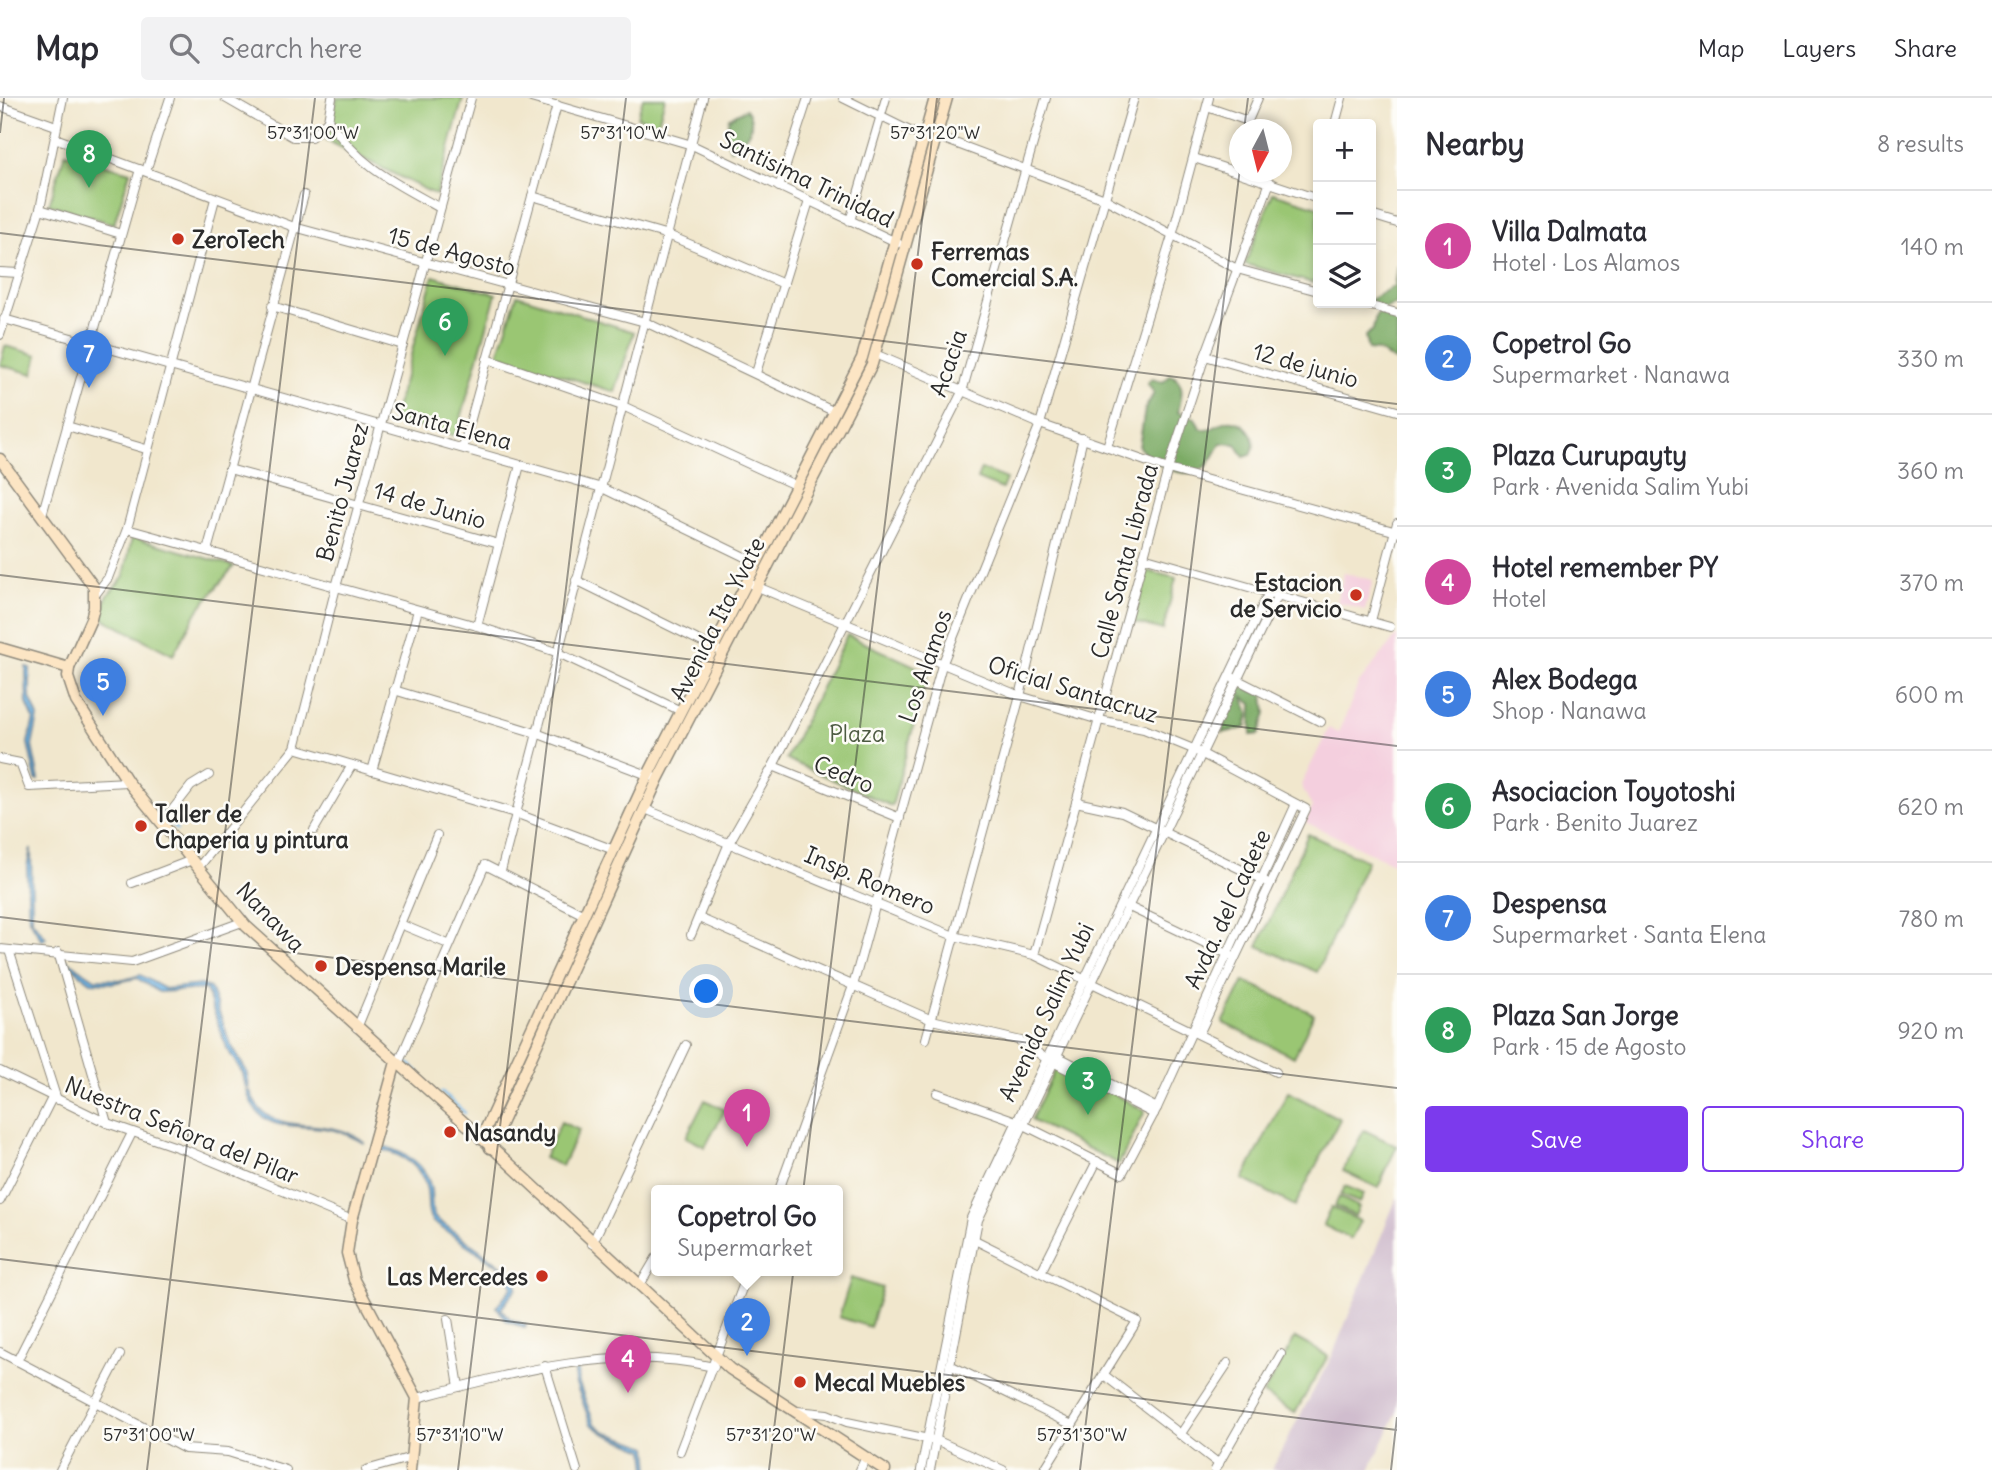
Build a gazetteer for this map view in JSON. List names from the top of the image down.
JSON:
{
  "streets": {
    "street": [
      "Santisima Trinidad",
      "15 de Agosto",
      "Acacia",
      "12 de junio",
      "Santa Elena",
      "Benito Juarez",
      "14 de Junio",
      "Calle Santa Librada",
      "Avenida Ita Yvate",
      "Los Alamos",
      "Oficial Santacruz",
      "Cedro",
      "Insp. Romero",
      "Avda. del Cadete",
      "Nanawa",
      "Avenida Salim Yubi",
      "Nuestra Señora del Pilar"
    ]
  },
  "crossings": [
    ["Santisima Trinidad", "Avenida Ita Yvate"],
    ["15 de Agosto", "Benito Juarez"],
    ["15 de Agosto", "Avenida Ita Yvate"],
    ["Acacia", "Oficial Santacruz"],
    ["Acacia", "Cedro"],
    ["Acacia", "Insp. Romero"],
    ["12 de junio", "Calle Santa Librada"],
    ["Santa Elena", "Benito Juarez"],
    ["Santa Elena", "Avenida Ita Yvate"],
    ["Benito Juarez", "14 de Junio"],
    ["Benito Juarez", "Nanawa"],
    ["Calle Santa Librada", "Oficial Santacruz"],
    ["Calle Santa Librada", "Insp. Romero"],
    ["Avenida Ita Yvate", "Oficial Santacruz"],
    ["Avenida Ita Yvate", "Insp. Romero"],
    ["Avenida Ita Yvate", "Nanawa"],
    ["Los Alamos", "Oficial Santacruz"],
    ["Los Alamos", "Cedro"],
    ["Los Alamos", "Insp. Romero"],
    ["Oficial Santacruz", "Avda. del Cadete"],
    ["Oficial Santacruz", "Avenida Salim Yubi"],
    ["Insp. Romero", "Avda. del Cadete"],
    ["Insp. Romero", "Avenida Salim Yubi"]
  ],
  "parks": ["Plaza"],
  "places": [
    "ZeroTech",
    "Ferremas Comercial S.A.",
    "Estacion de Servicio",
    "Taller de Chaperia y pintura",
    "Despensa Marile",
    "Nasandy",
    "Las Mercedes",
    "Mecal Muebles"
  ],
  "north": "bottom",
  "page": {
    "header": "Map",
    "search": "Search here",
    "nav": ["Map", "Layers", "Share"],
    "heading": ["Nearby", "8 results"],
    "map_buttons": ["+", "−"],
    "pins": [
      "8",
      "6",
      "7",
      "5",
      "3",
      "1",
      "2",
      "4"
    ],
    "list": [
      {
        "mark": "1",
        "name": "Villa Dalmata",
        "note": "Hotel · Los Alamos",
        "value": "140 m"
      },
      {
        "mark": "2",
        "name": "Copetrol Go",
        "note": "Supermarket · Nanawa",
        "value": "330 m"
      },
      {
        "mark": "3",
        "name": "Plaza Curupayty",
        "note": "Park · Avenida Salim Yubi",
        "value": "360 m"
      },
      {
        "mark": "4",
        "name": "Hotel remember PY",
        "note": "Hotel",
        "value": "370 m"
      },
      {
        "mark": "5",
        "name": "Alex Bodega",
        "note": "Shop · Nanawa",
        "value": "600 m"
      },
      {
        "mark": "6",
        "name": "Asociacion Toyotoshi",
        "note": "Park · Benito Juarez",
        "value": "620 m"
      },
      {
        "mark": "7",
        "name": "Despensa",
        "note": "Supermarket · Santa Elena",
        "value": "780 m"
      },
      {
        "mark": "8",
        "name": "Plaza San Jorge",
        "note": "Park · 15 de Agosto",
        "value": "920 m"
      }
    ],
    "buttons": ["Save", "Share"],
    "popup": ["Copetrol Go", "Supermarket"]
  },
  "coordinates": [
    "57°31'00\"W",
    "57°31'10\"W",
    "57°31'20\"W",
    "57°31'30\"W"
  ]
}
